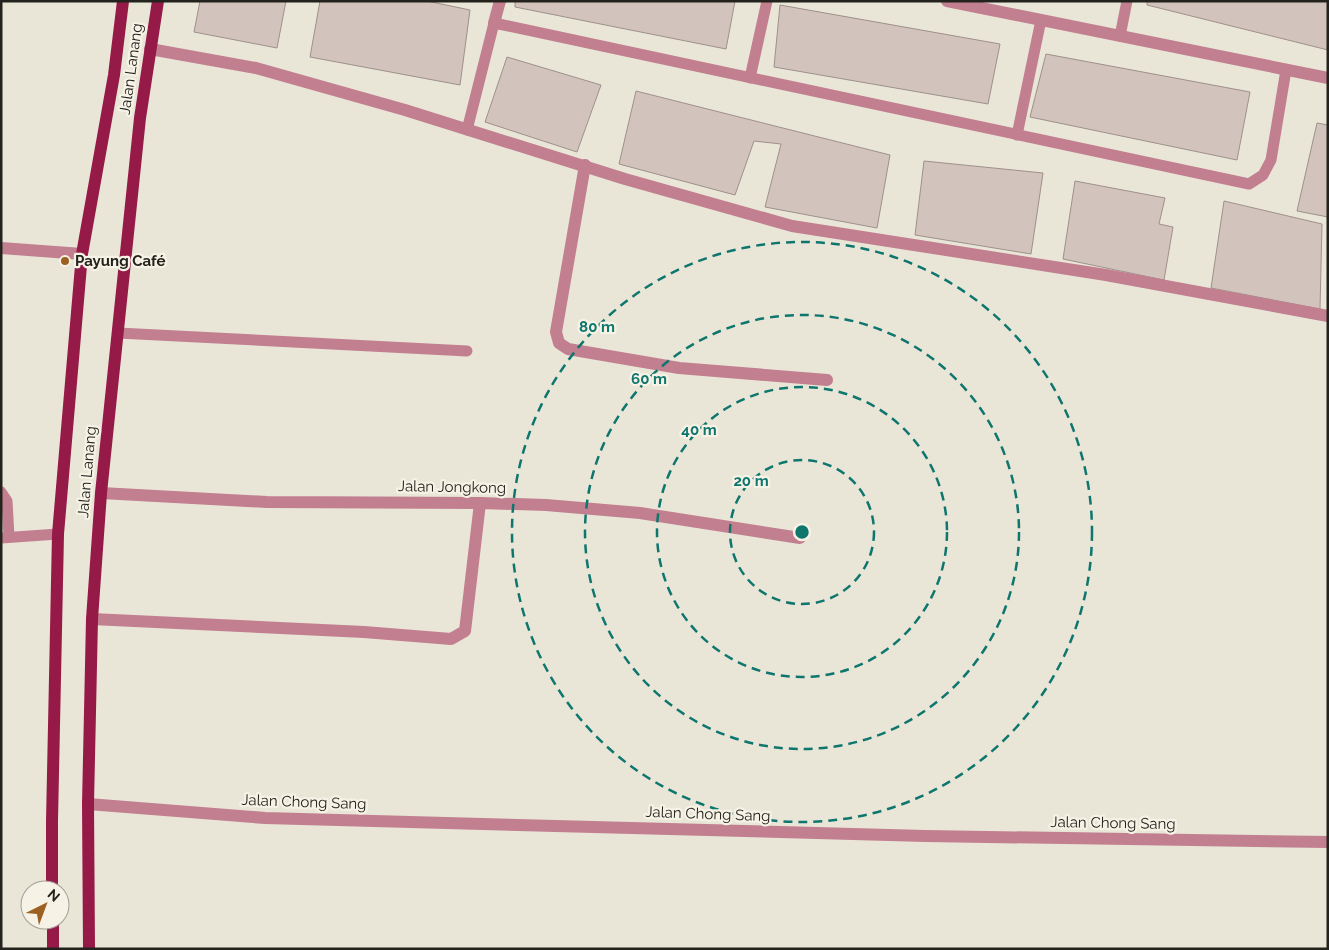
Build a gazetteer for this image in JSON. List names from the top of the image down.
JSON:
{
  "streets": {
    "main road": ["Jalan Lanang"],
    "street": ["Jalan Jongkong", "Jalan Chong Sang"]
  },
  "crossings": [
    ["Jalan Lanang", "Jalan Jongkong"],
    ["Jalan Lanang", "Jalan Chong Sang"]
  ],
  "places": ["Payung Café"],
  "north": "top right",
  "rings": [
    "80 m",
    "60 m",
    "40 m",
    "20 m"
  ]
}
